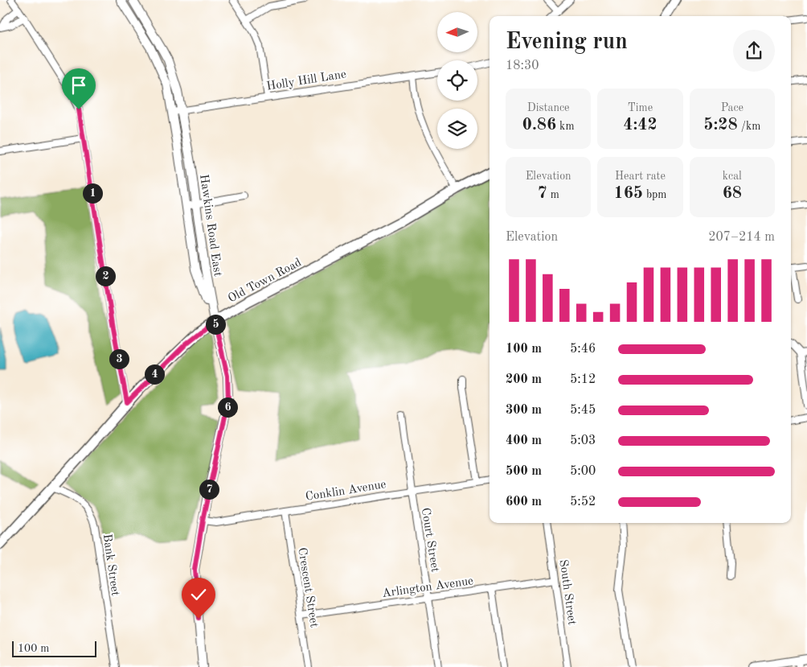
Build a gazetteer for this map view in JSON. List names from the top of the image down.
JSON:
{
  "streets": {
    "main road": ["Old Town Road"],
    "street": [
      "Holly Hill Lane",
      "Hawkins Road East",
      "Conklin Avenue",
      "Court Street",
      "Bank Street",
      "Arlington Avenue",
      "Crescent Street",
      "South Street"
    ]
  },
  "crossings": [
    ["Holly Hill Lane", "Hawkins Road East"],
    ["Hawkins Road East", "Old Town Road"],
    ["Old Town Road", "Bank Street"],
    ["Conklin Avenue", "Court Street"],
    ["Conklin Avenue", "Crescent Street"],
    ["Court Street", "Arlington Avenue"],
    ["Arlington Avenue", "Crescent Street"],
    ["Arlington Avenue", "South Street"]
  ],
  "scale_bar": "100 m",
  "north": "left",
  "page": {
    "heading": ["Evening run", "18:30"],
    "stats": [
      ["Distance", "0.86 km"],
      ["Time", "4:42"],
      ["Pace", "5:28 /km"],
      ["Elevation", "7 m"],
      ["Heart rate", "165 bpm"],
      ["kcal", "68"]
    ],
    "pins": [
      "1",
      "2",
      "5",
      "3",
      "4",
      "6",
      "7"
    ],
    "chart": ["Elevation", "207–214 m"],
    "list": [
      {
        "name": "100 m",
        "note": "5:46"
      },
      {
        "name": "200 m",
        "note": "5:12"
      },
      {
        "name": "300 m",
        "note": "5:45"
      },
      {
        "name": "400 m",
        "note": "5:03"
      },
      {
        "name": "500 m",
        "note": "5:00"
      },
      {
        "name": "600 m",
        "note": "5:52"
      }
    ],
    "scale": "100 m"
  }
}
